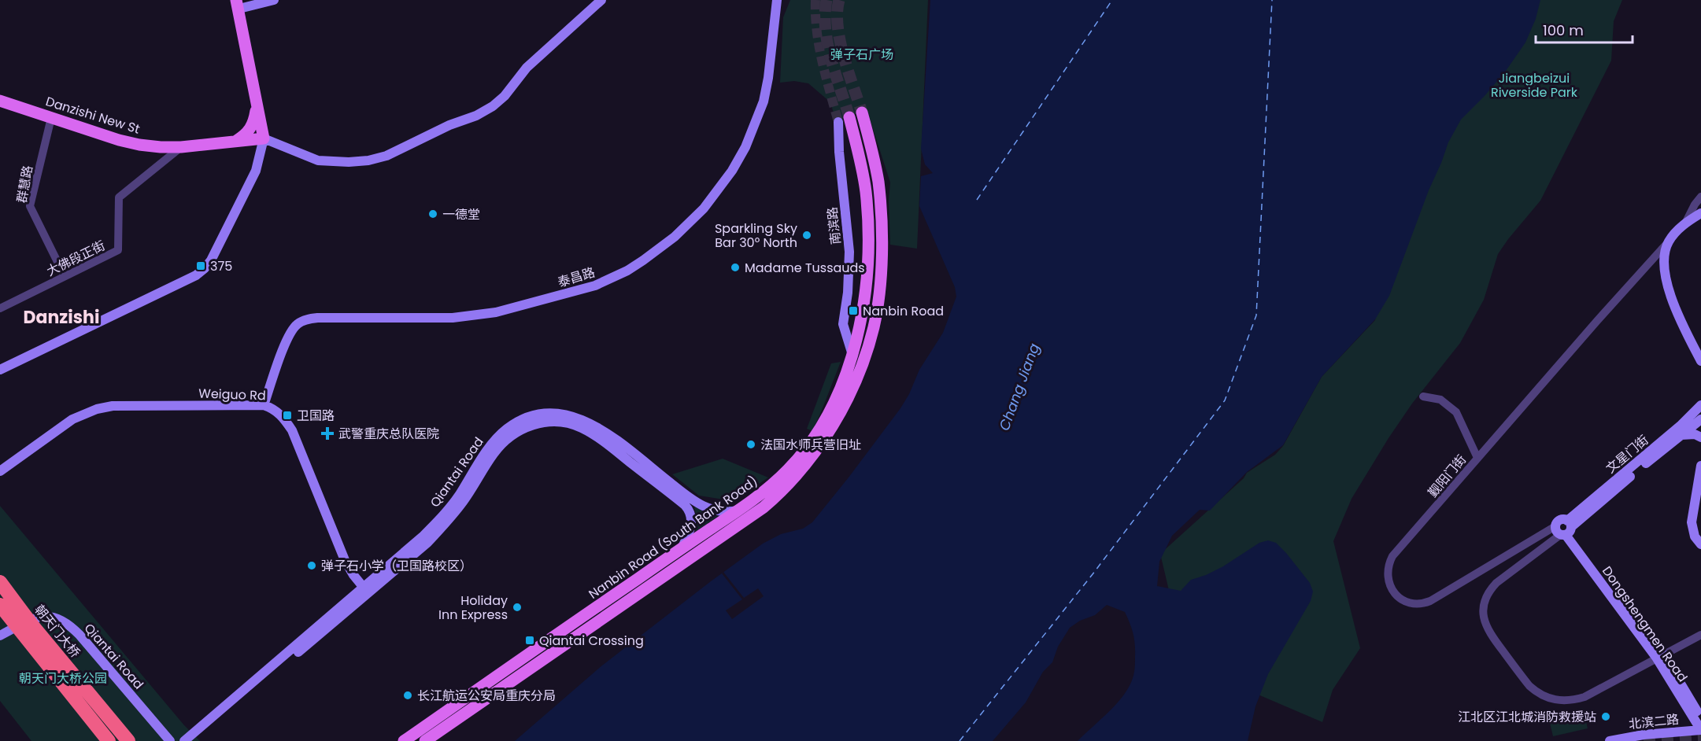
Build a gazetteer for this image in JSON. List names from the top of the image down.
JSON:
{
  "streets": {
    "highway": ["朝天门大桥"],
    "main road": ["Danzishi New St", "Nanbin Road (South Bank Road)"],
    "street": [
      "群慧路",
      "南滨路",
      "大佛段正街",
      "泰昌路",
      "Weiguo Rd",
      "文星门街",
      "Qiantai Road",
      "觐阳门街",
      "Dongshengmen Road",
      "北滨二路"
    ]
  },
  "crossings": [
    ["Danzishi New St", "群慧路"],
    ["Danzishi New St", "大佛段正街"],
    ["群慧路", "大佛段正街"],
    ["南滨路", "Nanbin Road (South Bank Road)"],
    ["泰昌路", "Weiguo Rd"],
    ["Weiguo Rd", "Qiantai Road"],
    ["文星门街", "觐阳门街"],
    ["文星门街", "Dongshengmen Road"],
    ["Qiantai Road", "Nanbin Road (South Bank Road)"],
    ["觐阳门街", "Dongshengmen Road"],
    ["Dongshengmen Road", "北滨二路"]
  ],
  "districts": ["Danzishi"],
  "water": ["Chang Jiang"],
  "parks": ["弹子石广场", "Jiangbeizui Riverside Park", "朝天门大桥公园"],
  "places": {
    "other": [
      "一德堂",
      "Sparkling Sky Bar 30° North",
      "Madame Tussauds",
      "法国水师兵营旧址",
      "弹子石小学（卫国路校区）",
      "Holiday Inn Express",
      "长江航运公安局重庆分局",
      "江北区江北城消防救援站"
    ],
    "transit": [
      "375",
      "Nanbin Road",
      "卫国路",
      "Qiantai Crossing"
    ],
    "health": ["武警重庆总队医院"]
  },
  "scale_bar": "100 m"
}
